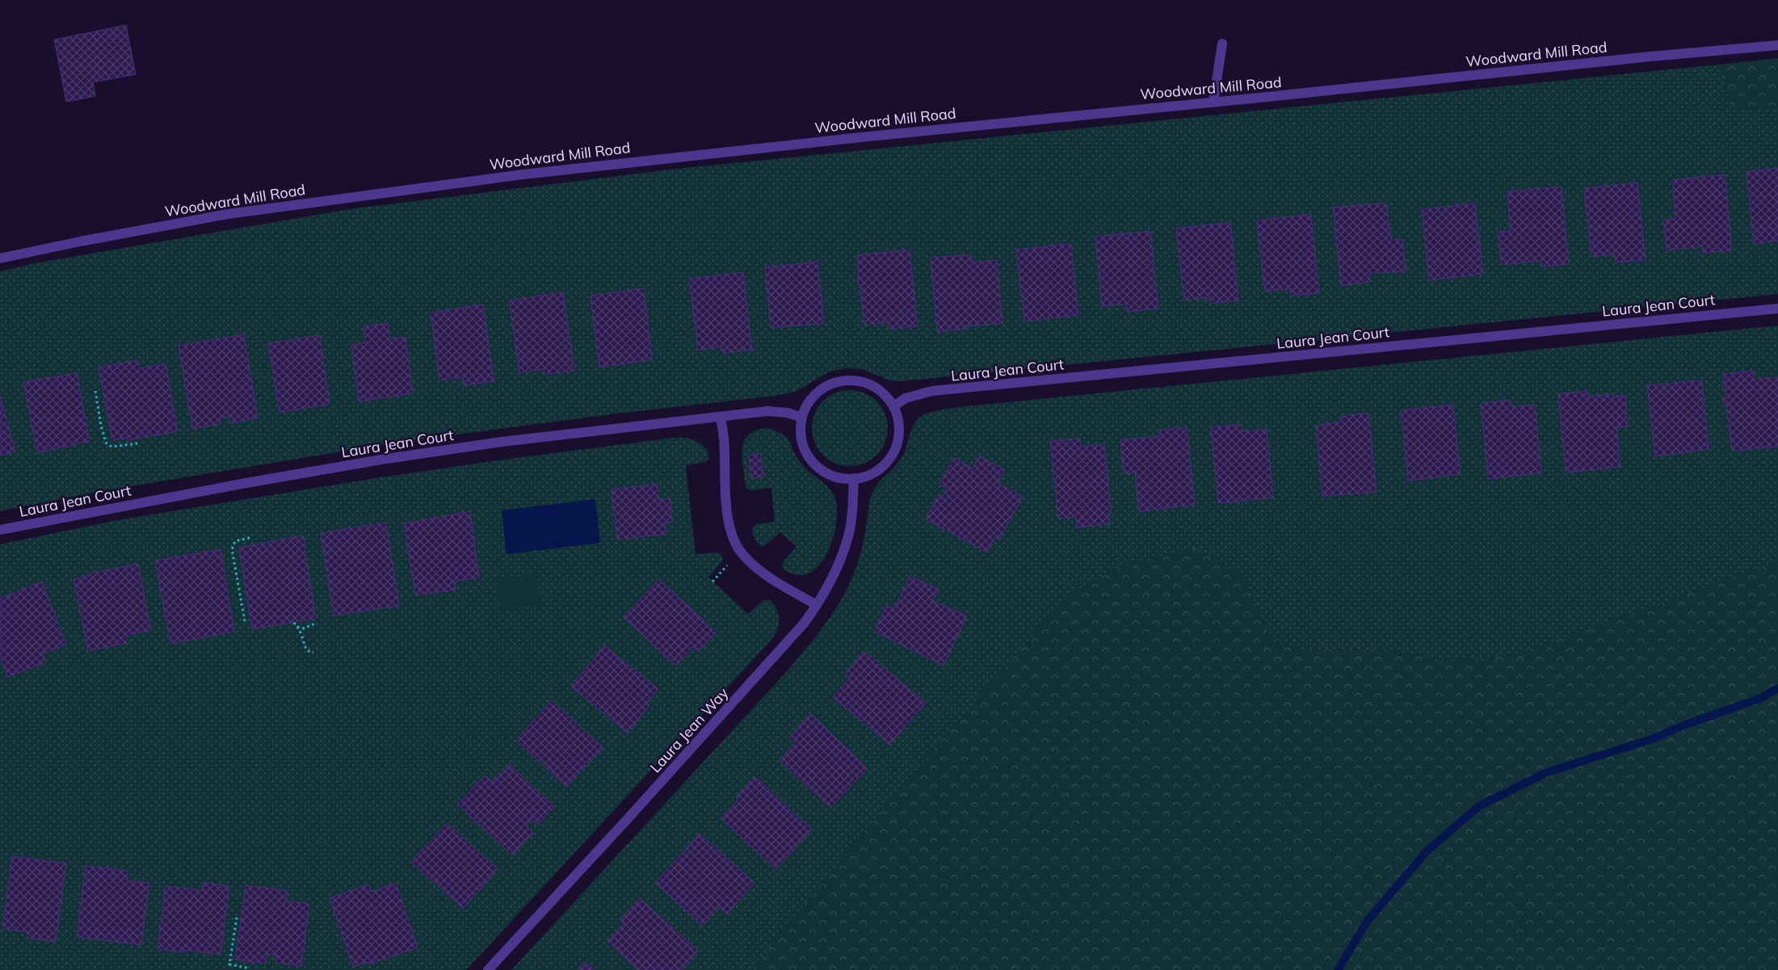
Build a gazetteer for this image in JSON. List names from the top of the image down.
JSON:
{
  "streets": {
    "street": ["Woodward Mill Road", "Laura Jean Court", "Laura Jean Way"]
  },
  "crossings": [
    ["Laura Jean Court", "Laura Jean Way"]
  ]
}
